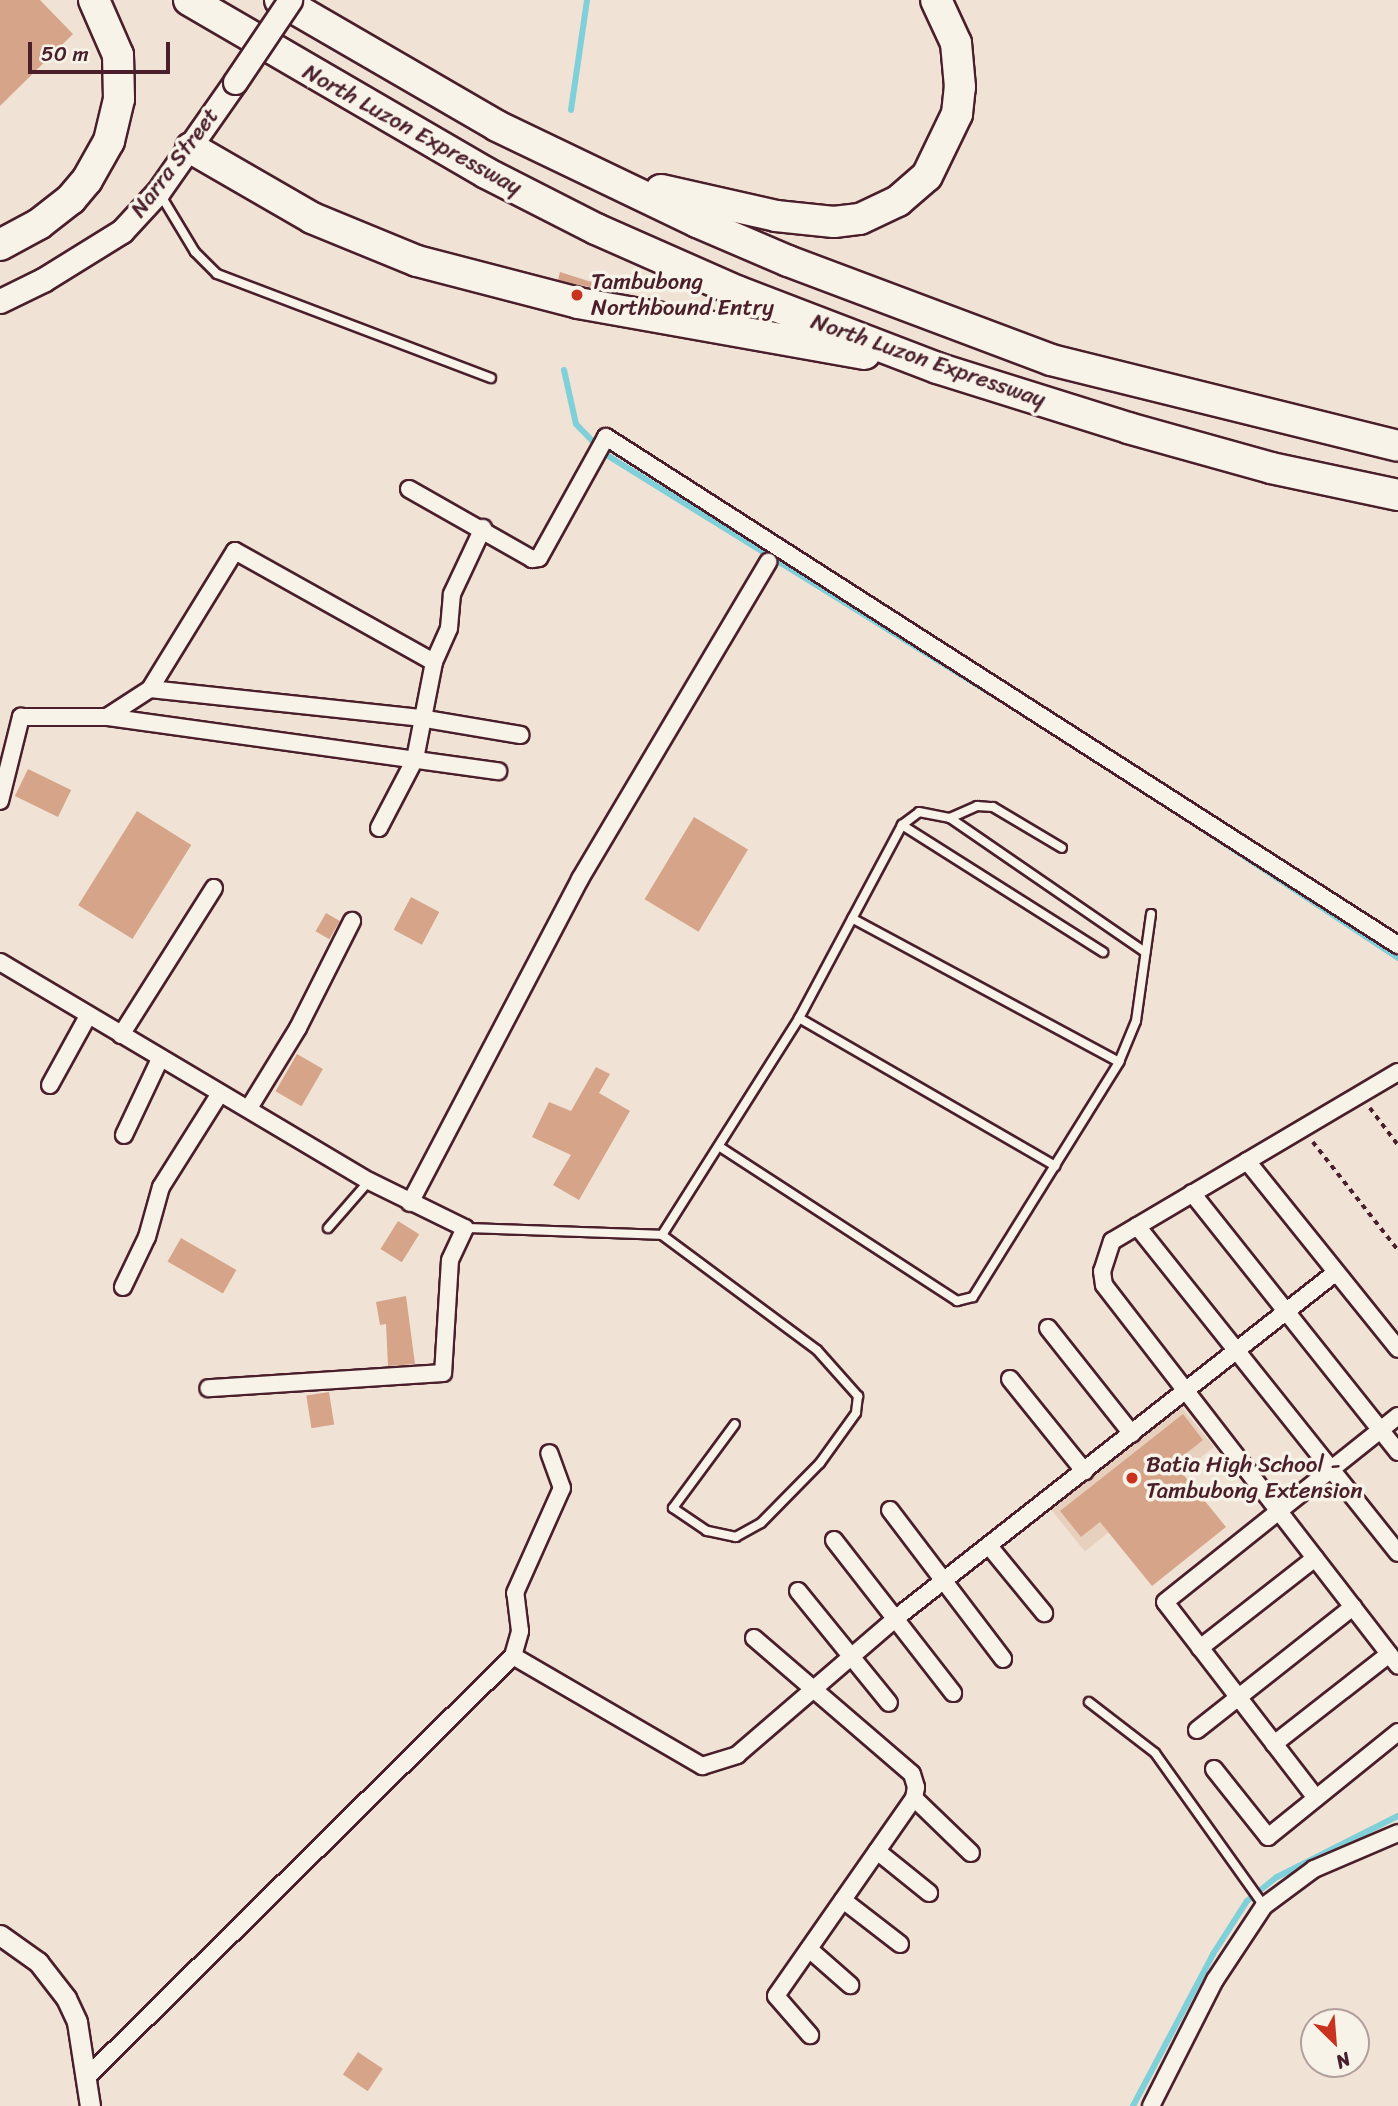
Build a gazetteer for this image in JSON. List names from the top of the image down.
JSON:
{
  "streets": {
    "highway": ["North Luzon Expressway"],
    "main road": ["Narra Street"]
  },
  "places": ["Tambubong Northbound Entry", "Batia High School - Tambubong Extension"],
  "scale_bar": "50 m",
  "north": "bottom right"
}
